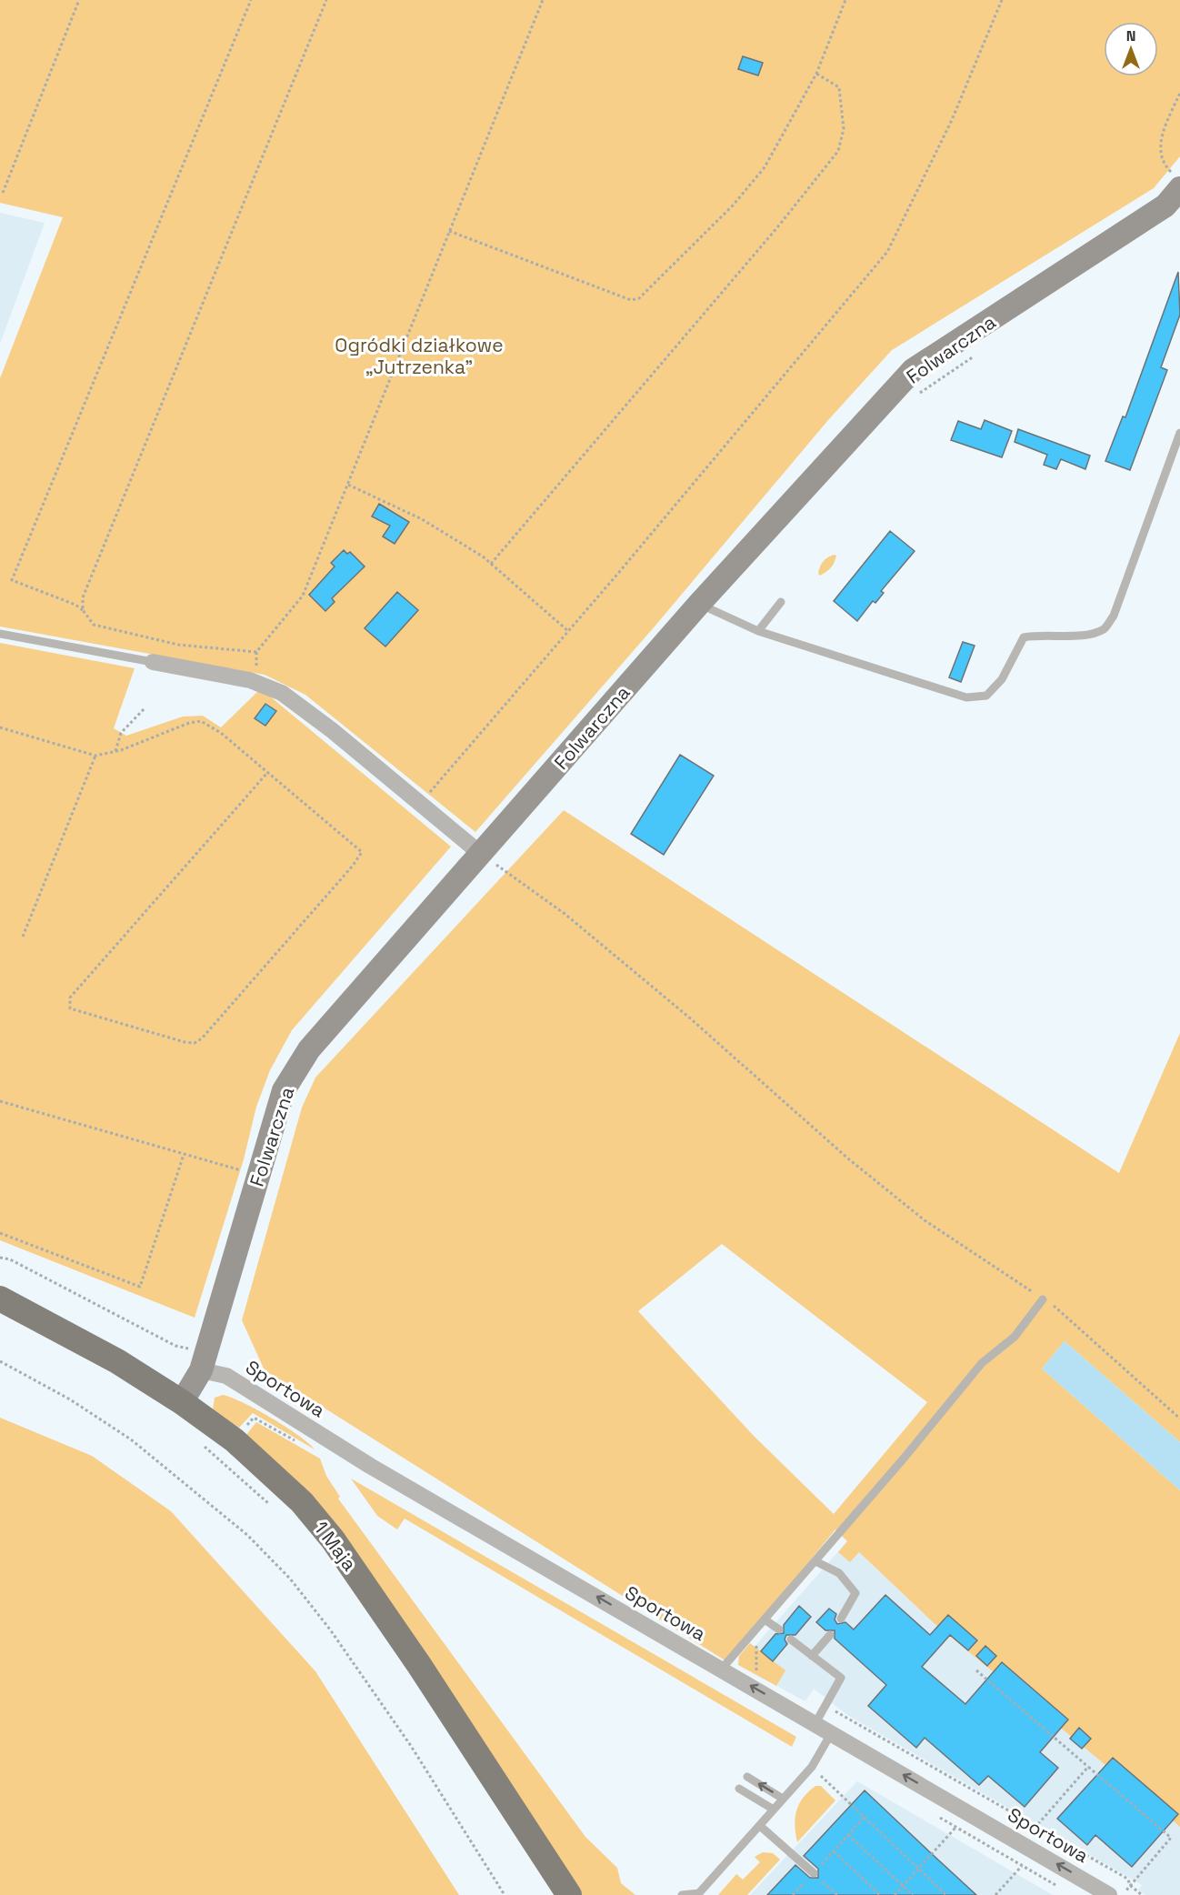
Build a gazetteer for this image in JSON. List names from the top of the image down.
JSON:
{
  "streets": {
    "main road": ["1 Maja"],
    "street": ["Folwarczna", "Sportowa"]
  },
  "crossings": [
    ["Folwarczna", "Sportowa"],
    ["Folwarczna", "1 Maja"]
  ],
  "one_way": ["Sportowa"],
  "parks": ["Ogródki działkowe „Jutrzenka”"],
  "north": "top"
}
